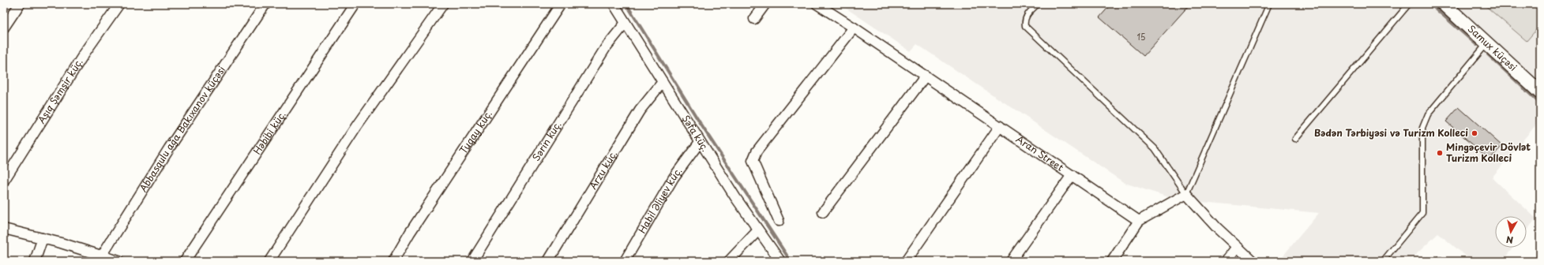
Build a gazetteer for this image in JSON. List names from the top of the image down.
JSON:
{
  "streets": {
    "main road": ["Samux küçəsi"],
    "street": [
      "Aşıq Şəmşir küç.",
      "Abbasqulu ağa Bakıxanov küçəsi",
      "Tuqay küç.",
      "Həbibi küç.",
      "Şəfa küç.",
      "Sərin küç.",
      "Aran Street",
      "Arzu küç.",
      "Habil Əliyev küç."
    ]
  },
  "crossings": [
    ["Şəfa küç.", "Sərin küç."],
    ["Şəfa küç.", "Arzu küç."],
    ["Şəfa küç.", "Habil Əliyev küç."]
  ],
  "places": ["Bədən Tərbiyəsi və Turizm Kolleci", "Mingəçevir Dövlət Turizm Kolleci"],
  "house_numbers": ["15"],
  "north": "bottom"
}
